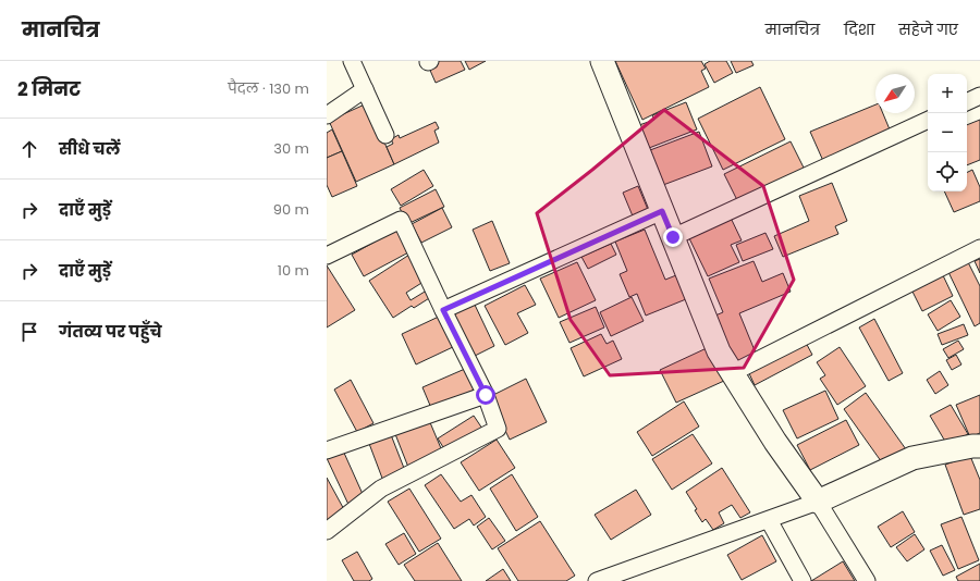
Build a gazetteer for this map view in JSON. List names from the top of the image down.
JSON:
{
  "north": "bottom left",
  "page": {
    "header": "मानचित्र",
    "nav": ["मानचित्र", "दिशा", "सहेजे गए"],
    "heading": ["2 मिनट", "पैदल · 130 m"],
    "map_buttons": ["+", "−"],
    "list": [
      ["सीधे चलें", "30 m"],
      ["दाएँ मुड़ें", "90 m"],
      ["दाएँ मुड़ें", "10 m"],
      "गंतव्य पर पहुँचे"
    ]
  }
}
